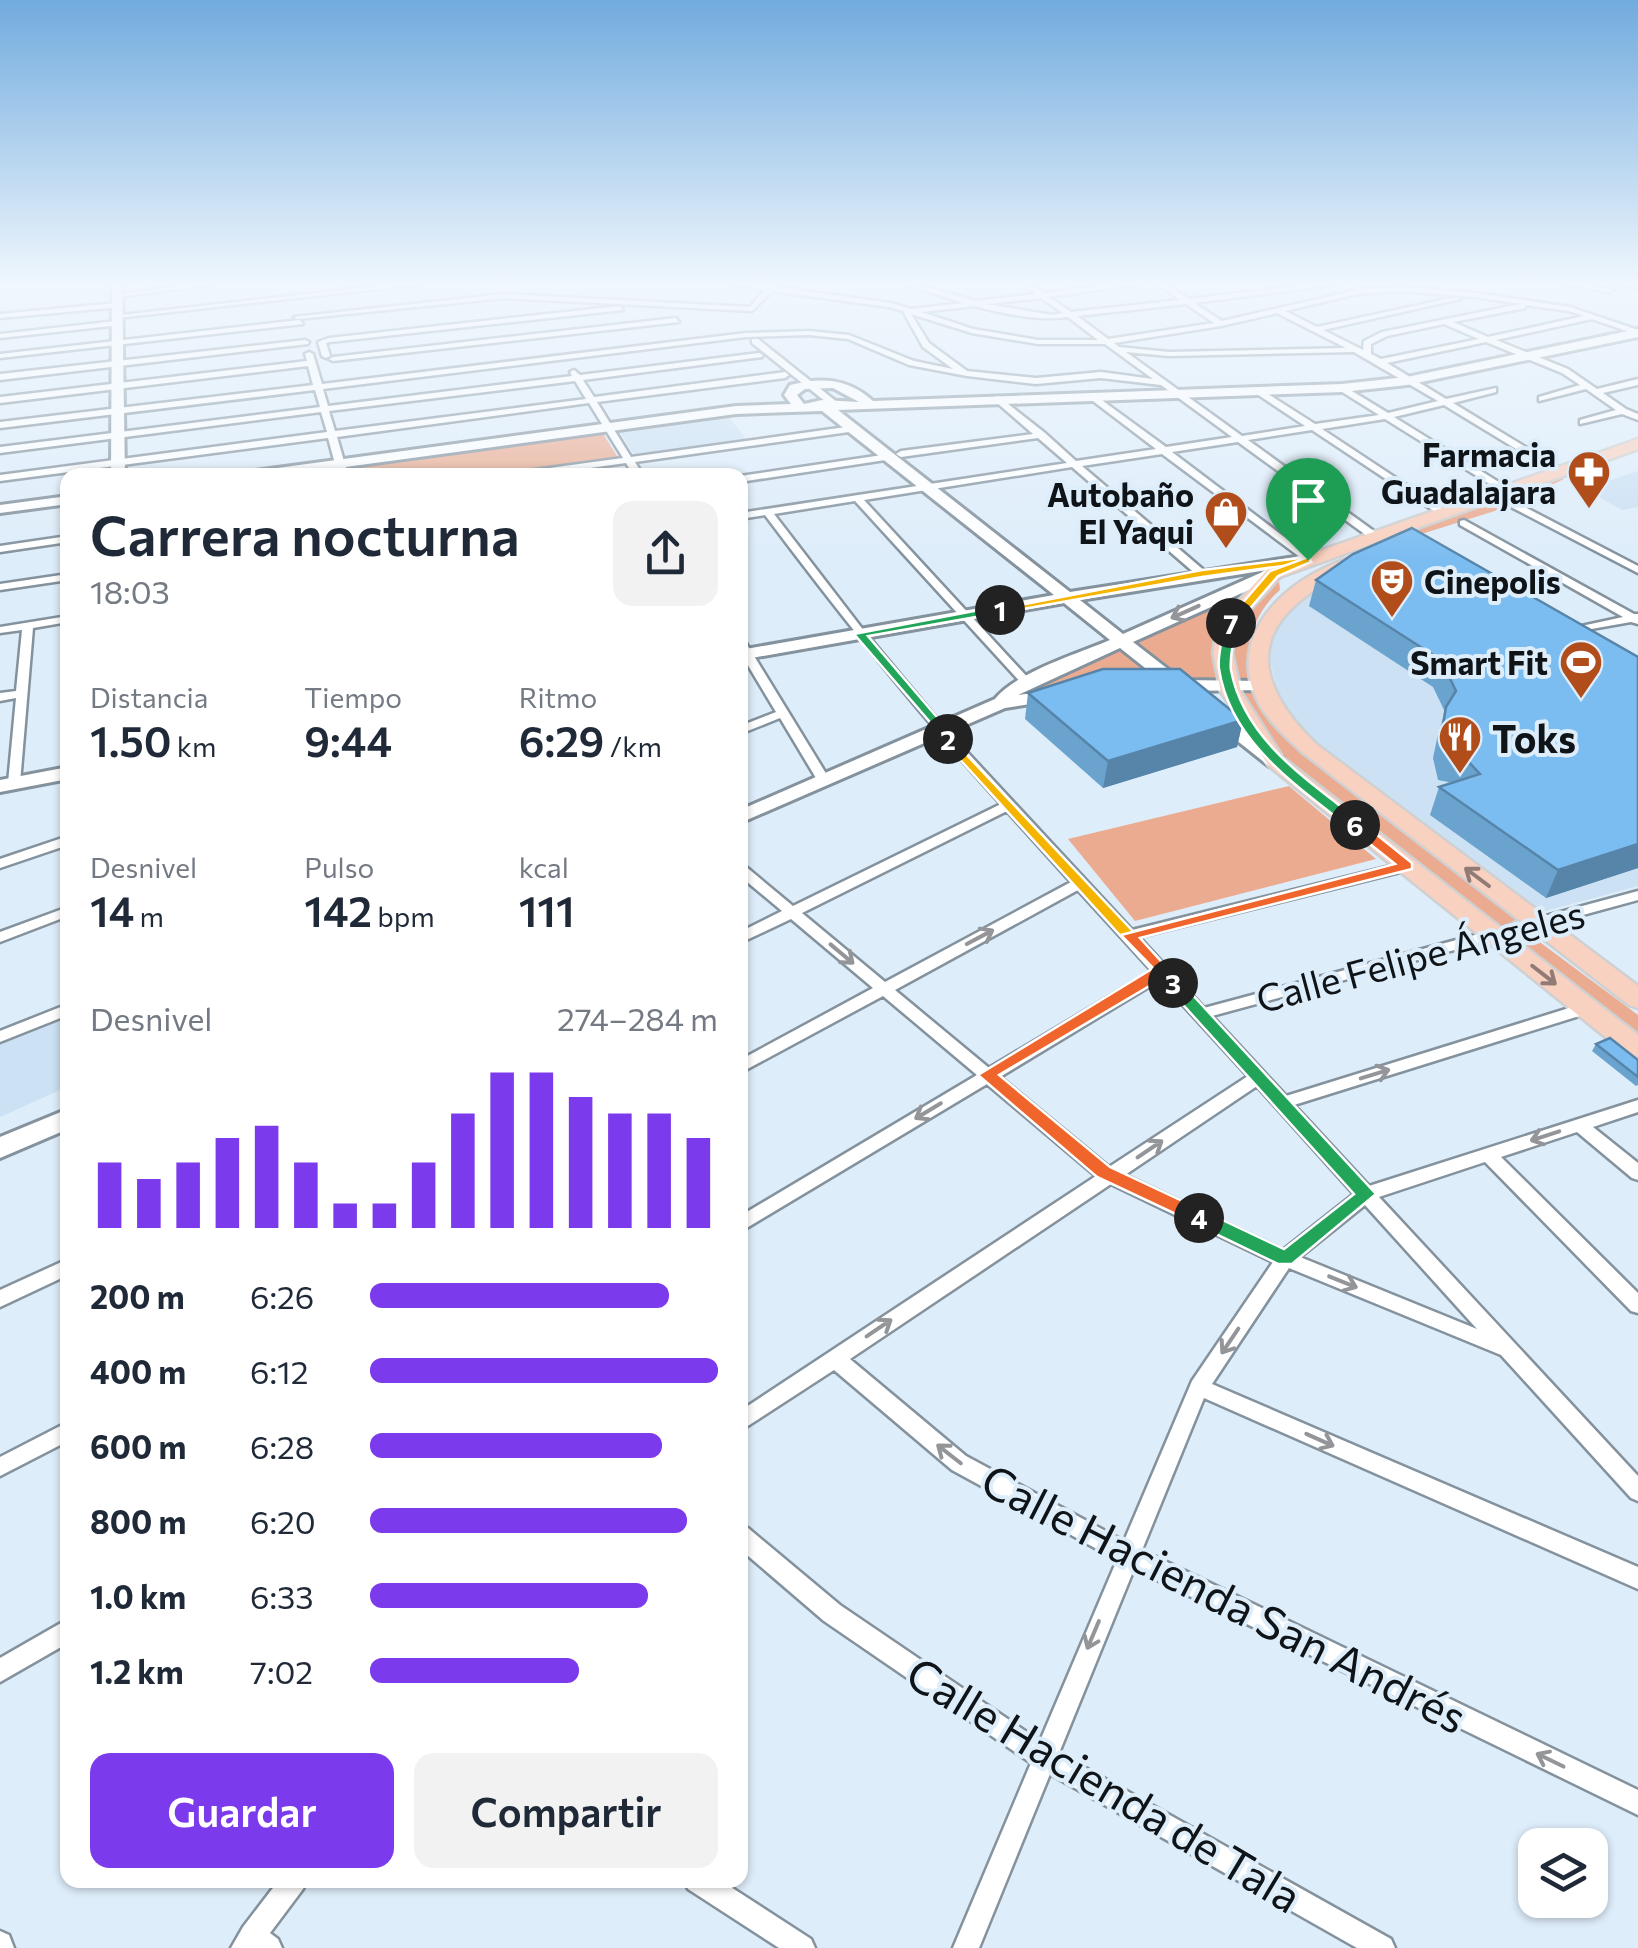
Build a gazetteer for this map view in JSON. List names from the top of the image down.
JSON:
{
  "streets": {
    "street": ["Calle Felipe Ángeles", "Calle Hacienda San Andrés", "Calle Hacienda de Tala"]
  },
  "one_way": ["Calle Hacienda San Andrés"],
  "places": {
    "pharmacy": ["Farmacia Guadalajara"],
    "shop": ["Autobaño El Yaqui"],
    "theatre": ["Cinepolis"],
    "sports": ["Smart Fit"],
    "restaurant": ["Toks"]
  },
  "page": {
    "heading": ["Carrera nocturna", "18:03"],
    "pins": [
      "1",
      "7",
      "2",
      "6",
      "3",
      "4"
    ],
    "stats": [
      ["Distancia", "1.50 km"],
      ["Tiempo", "9:44"],
      ["Ritmo", "6:29 /km"],
      ["Desnivel", "14 m"],
      ["Pulso", "142 bpm"],
      ["kcal", "111"]
    ],
    "chart": ["Desnivel", "274–284 m"],
    "list": [
      {
        "name": "200 m",
        "note": "6:26"
      },
      {
        "name": "400 m",
        "note": "6:12"
      },
      {
        "name": "600 m",
        "note": "6:28"
      },
      {
        "name": "800 m",
        "note": "6:20"
      },
      {
        "name": "1.0 km",
        "note": "6:33"
      },
      {
        "name": "1.2 km",
        "note": "7:02"
      }
    ],
    "buttons": ["Guardar", "Compartir"]
  }
}
